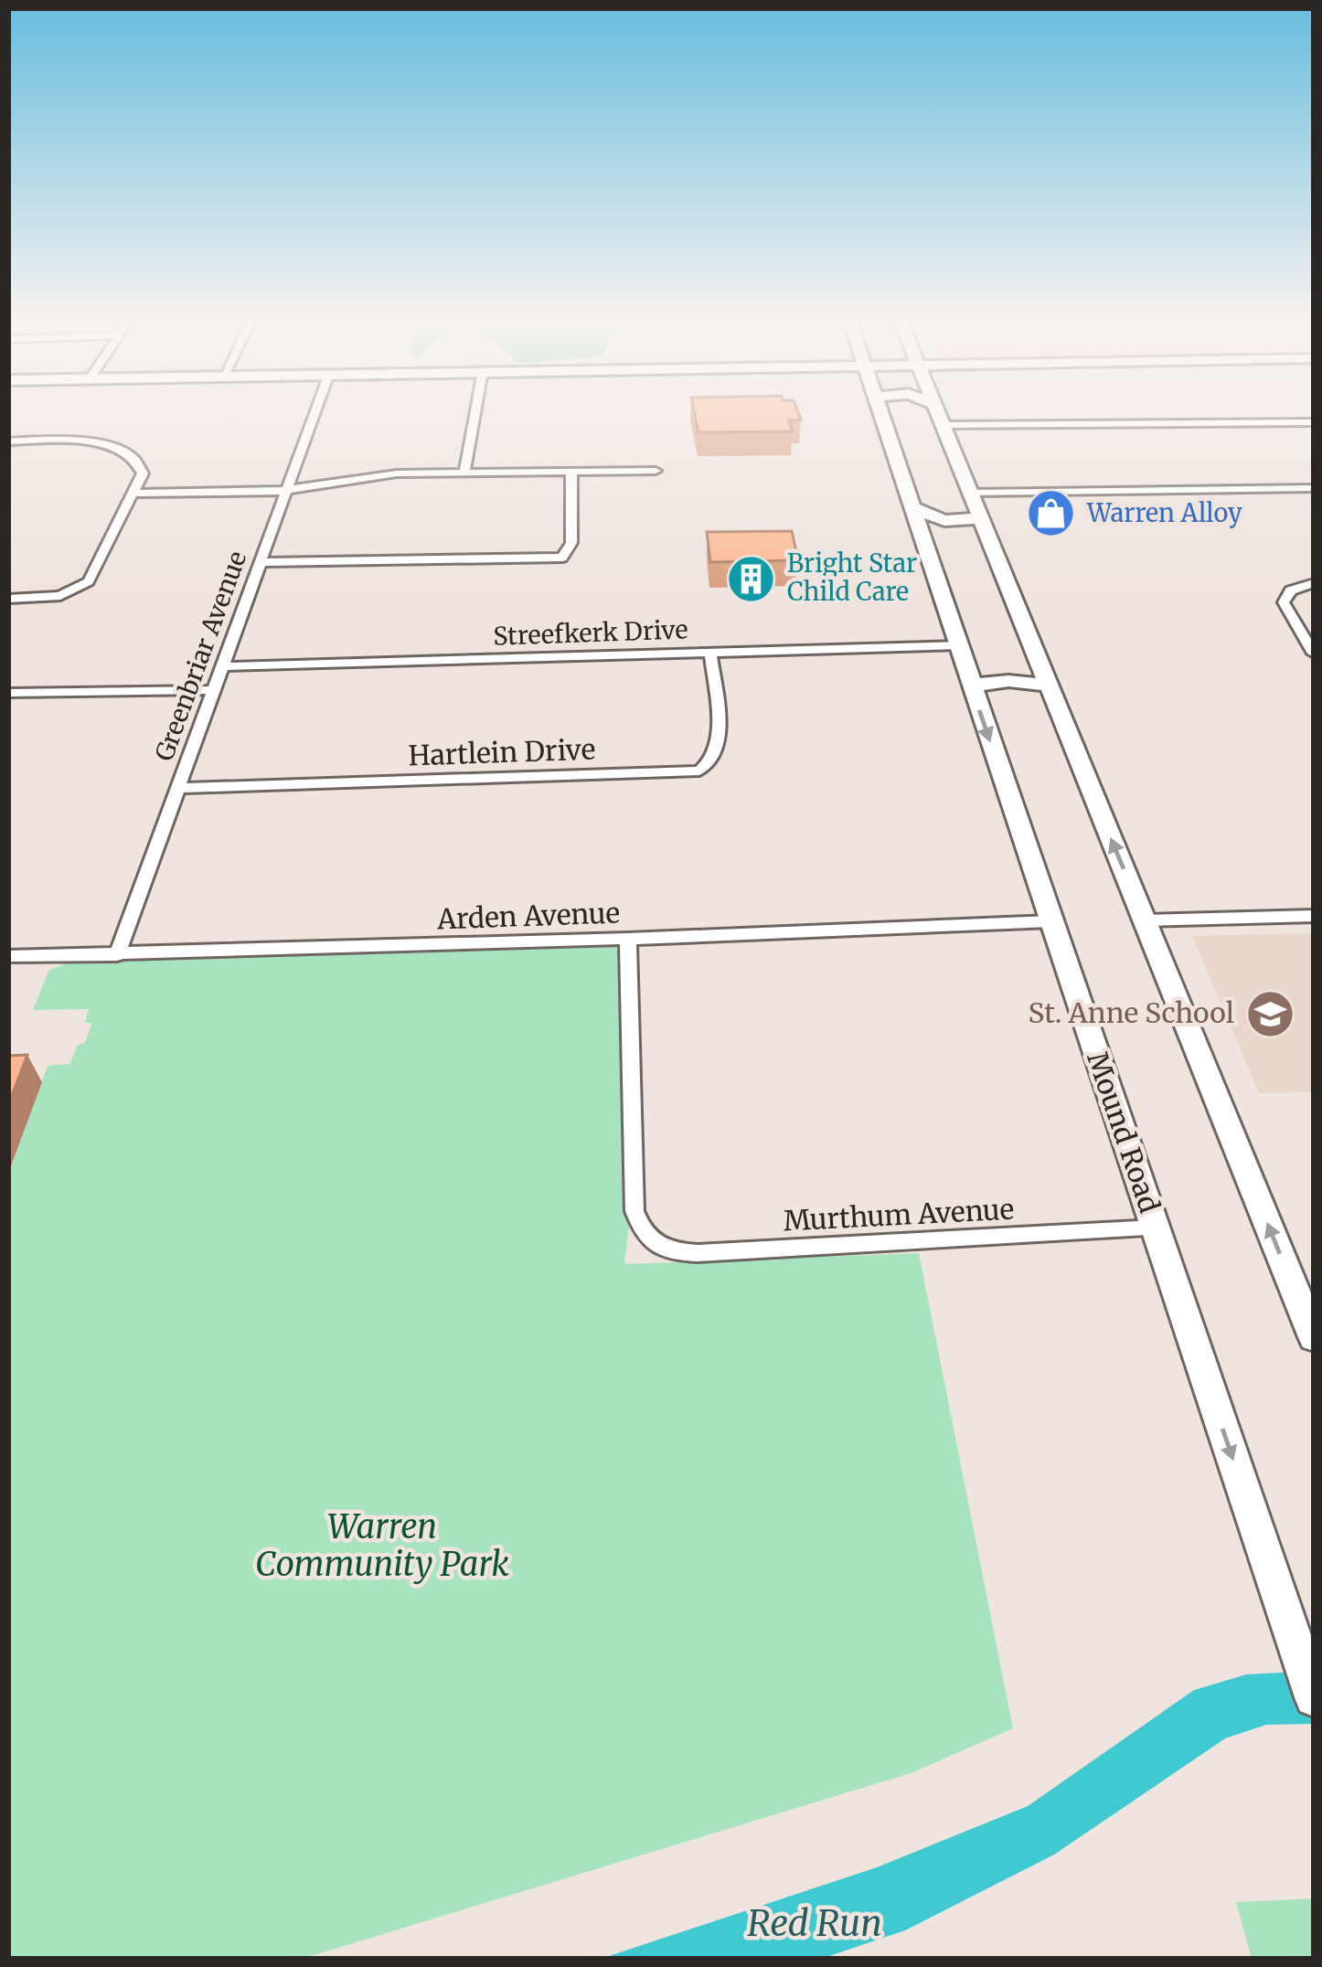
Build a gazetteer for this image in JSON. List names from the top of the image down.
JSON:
{
  "streets": {
    "main road": ["Mound Road"],
    "street": [
      "Streefkerk Drive",
      "Greenbriar Avenue",
      "Hartlein Drive",
      "Arden Avenue",
      "Murthum Avenue"
    ]
  },
  "crossings": [
    ["Streefkerk Drive", "Greenbriar Avenue"],
    ["Streefkerk Drive", "Hartlein Drive"],
    ["Streefkerk Drive", "Mound Road"],
    ["Greenbriar Avenue", "Hartlein Drive"],
    ["Greenbriar Avenue", "Arden Avenue"],
    ["Arden Avenue", "Mound Road"],
    ["Arden Avenue", "Murthum Avenue"],
    ["Mound Road", "Murthum Avenue"]
  ],
  "water": ["Red Run"],
  "parks": ["Warren Community Park"],
  "places": {
    "shop": ["Warren Alloy"],
    "building": ["Bright Star Child Care"],
    "school or university": ["St. Anne School"]
  }
}
